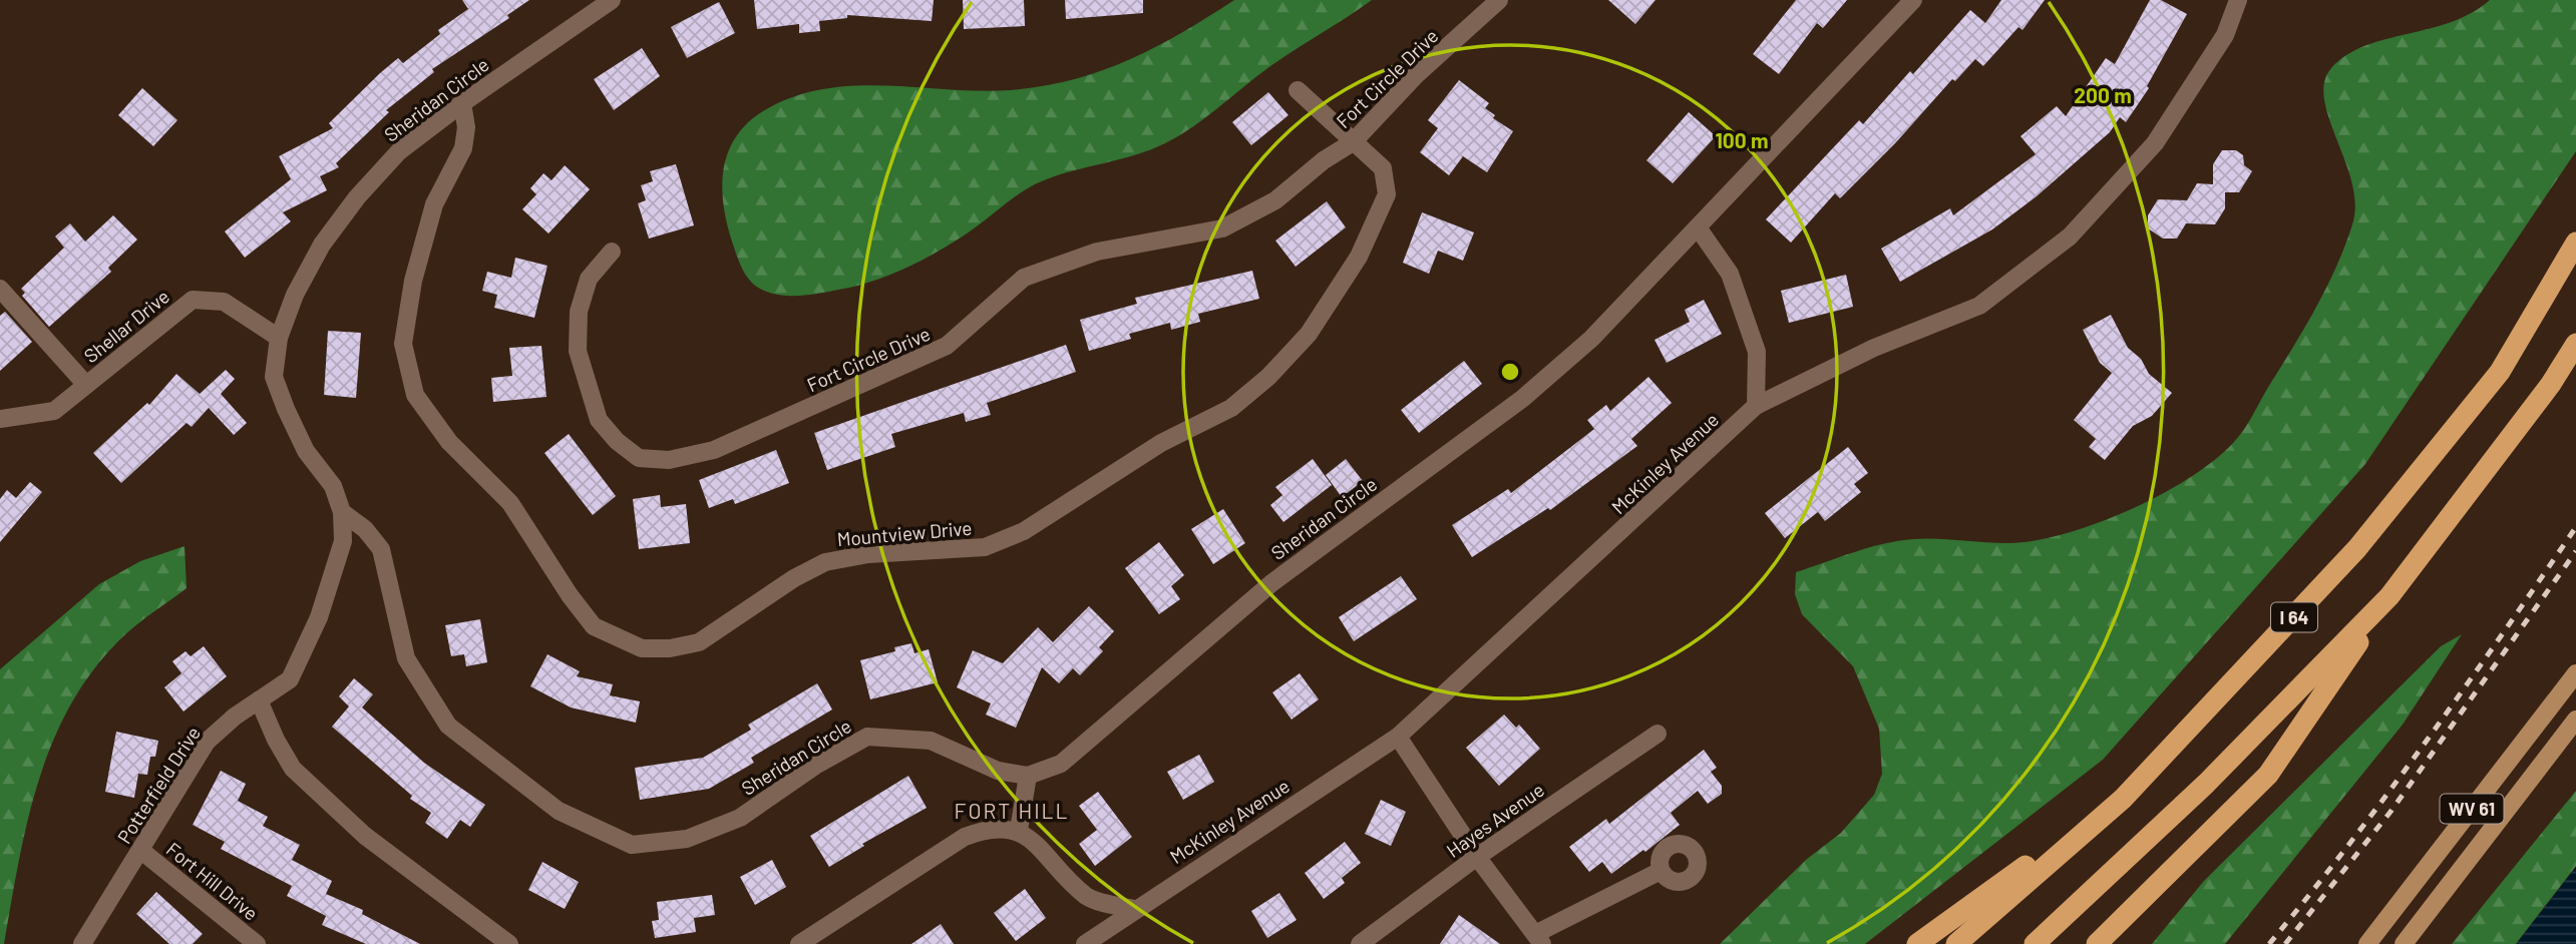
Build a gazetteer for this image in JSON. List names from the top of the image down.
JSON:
{
  "streets": {
    "highway": ["I 64"],
    "main road": ["WV 61"],
    "street": [
      "Fort Circle Drive",
      "Sheridan Circle",
      "Shellar Drive",
      "McKinley Avenue",
      "Mountview Drive",
      "Potterfield Drive",
      "Hayes Avenue",
      "Fort Hill Drive"
    ]
  },
  "crossings": [
    ["Fort Circle Drive", "Mountview Drive"],
    ["Sheridan Circle", "Shellar Drive"],
    ["Sheridan Circle", "Mountview Drive"],
    ["Sheridan Circle", "Potterfield Drive"],
    ["Potterfield Drive", "Fort Hill Drive"]
  ],
  "districts": ["FORT HILL"],
  "rings": ["200 m", "100 m"]
}
